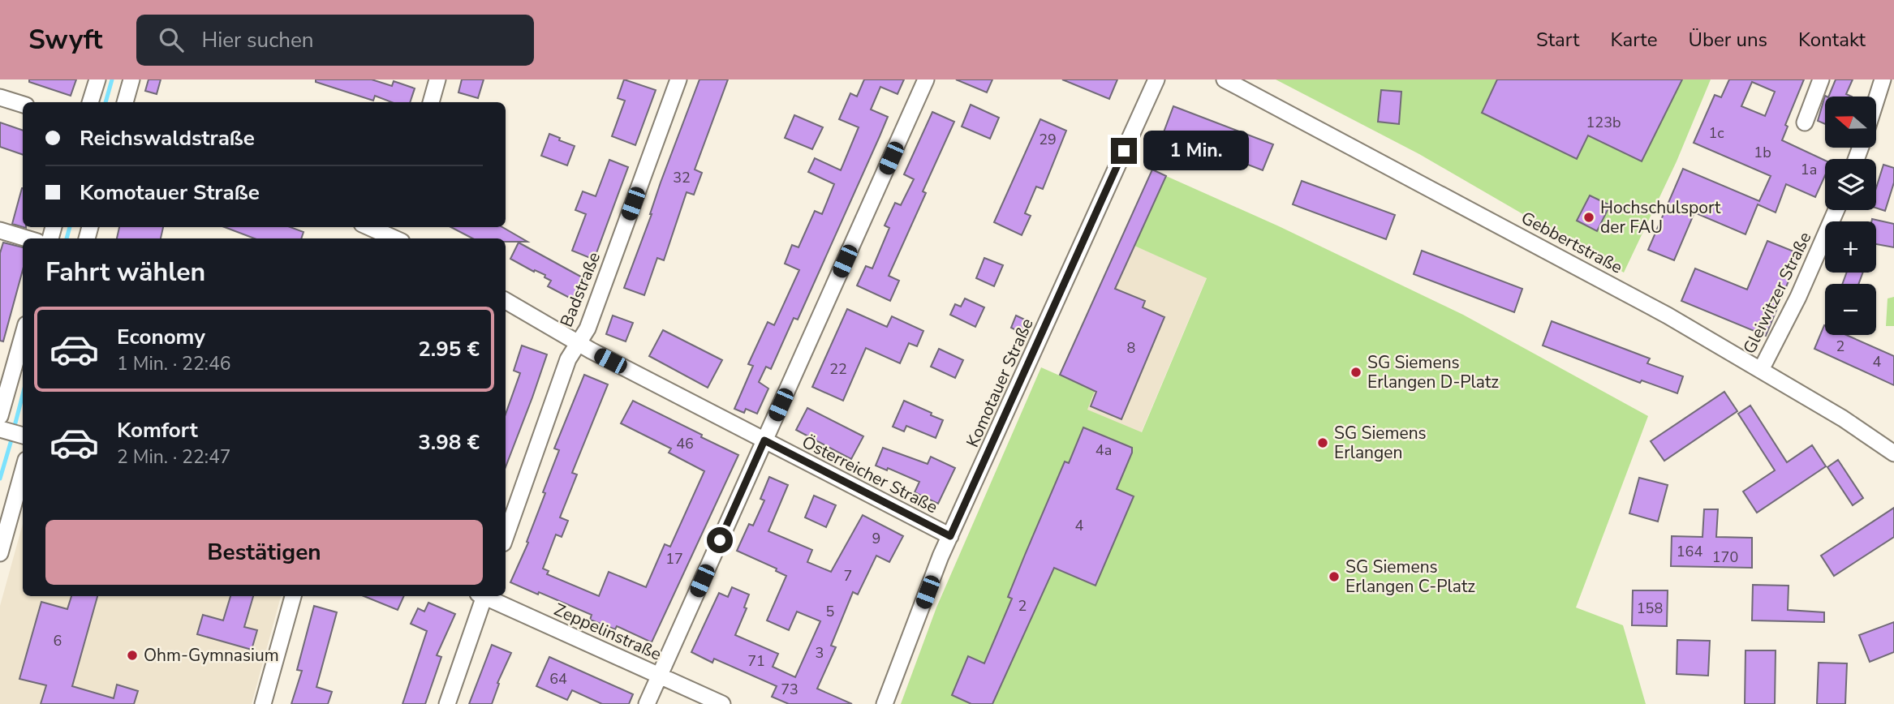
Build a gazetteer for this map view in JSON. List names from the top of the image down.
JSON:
{
  "streets": {
    "street": [
      "Gebbertstraße",
      "Badstraße",
      "Gleiwitzer Straße",
      "Komotauer Straße",
      "Österreicher Straße",
      "Zeppelinstraße"
    ]
  },
  "crossings": [
    ["Gebbertstraße", "Gleiwitzer Straße"],
    ["Badstraße", "Österreicher Straße"],
    ["Komotauer Straße", "Österreicher Straße"]
  ],
  "places": [
    "Hochschulsport der FAU",
    "SG Siemens Erlangen D-Platz",
    "SG Siemens Erlangen",
    "SG Siemens Erlangen C-Platz",
    "Ohm-Gymnasium"
  ],
  "house_numbers": [
    "123b",
    "1c",
    "29",
    "1b",
    "1a",
    "32",
    "2",
    "8",
    "4",
    "22",
    "46",
    "4a",
    "4",
    "9",
    "164",
    "170",
    "17",
    "7",
    "2",
    "158",
    "5",
    "6",
    "3",
    "71",
    "64",
    "73"
  ],
  "north": "left",
  "page": {
    "header": "Swyft",
    "search": "Hier suchen",
    "nav": [
      "Start",
      "Karte",
      "Über uns",
      "Kontakt"
    ],
    "map_buttons": ["+", "−"],
    "banner": ["Reichswaldstraße", "Komotauer Straße"],
    "bubble": "1 Min.",
    "heading": "Fahrt wählen",
    "list": [
      {
        "name": "Economy",
        "note": "1 Min. · 22:46",
        "value": "2.95 €"
      },
      {
        "name": "Komfort",
        "note": "2 Min. · 22:47",
        "value": "3.98 €"
      }
    ],
    "buttons": "Bestätigen"
  }
}
